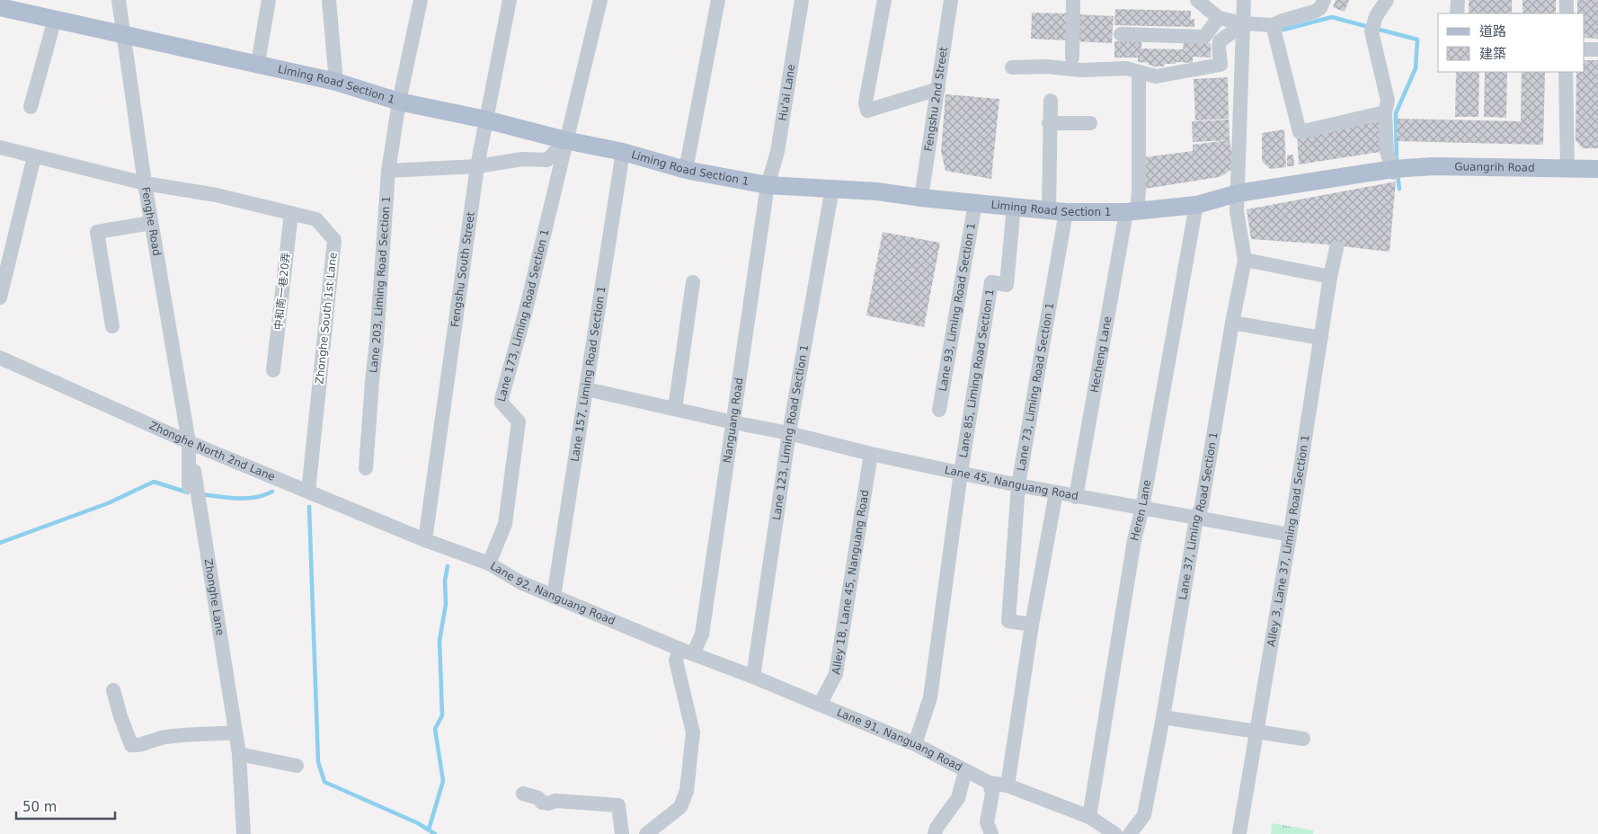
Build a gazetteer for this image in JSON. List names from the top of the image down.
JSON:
{
  "streets": {
    "main road": ["Liming Road Section 1", "Guangrih Road"],
    "street": [
      "Hu'ai Lane",
      "Fengshu 2nd Street",
      "Fenghe Road",
      "Fengshu South Street",
      "Lane 203, Liming Road Section 1",
      "中和南一巷20弄",
      "Lane 93, Liming Road Section 1",
      "Lane 173, Liming Road Section 1",
      "Zhonghe South 1st Lane",
      "Hecheng Lane",
      "Lane 157, Liming Road Section 1",
      "Lane 85, Liming Road Section 1",
      "Lane 73, Liming Road Section 1",
      "Nanguang Road",
      "Lane 123, Liming Road Section 1",
      "Zhonghe North 2nd Lane",
      "Lane 45, Nanguang Road",
      "Heren Lane",
      "Lane 37, Liming Road Section 1",
      "Alley 3, Lane 37, Liming Road Section 1",
      "Alley 18, Lane 45, Nanguang Road",
      "Lane 92, Nanguang Road",
      "Zhonghe Lane",
      "Lane 91, Nanguang Road"
    ]
  },
  "crossings": [
    ["Liming Road Section 1", "Hu'ai Lane"],
    ["Liming Road Section 1", "Fengshu 2nd Street"],
    ["Liming Road Section 1", "Guangrih Road"],
    ["Liming Road Section 1", "Fenghe Road"],
    ["Liming Road Section 1", "Fengshu South Street"],
    ["Liming Road Section 1", "Lane 203, Liming Road Section 1"],
    ["Liming Road Section 1", "Lane 93, Liming Road Section 1"],
    ["Liming Road Section 1", "Lane 173, Liming Road Section 1"],
    ["Liming Road Section 1", "Hecheng Lane"],
    ["Liming Road Section 1", "Lane 157, Liming Road Section 1"],
    ["Liming Road Section 1", "Lane 85, Liming Road Section 1"],
    ["Liming Road Section 1", "Lane 73, Liming Road Section 1"],
    ["Liming Road Section 1", "Nanguang Road"],
    ["Liming Road Section 1", "Lane 123, Liming Road Section 1"],
    ["Liming Road Section 1", "Heren Lane"],
    ["Liming Road Section 1", "Lane 37, Liming Road Section 1"],
    ["Hu'ai Lane", "Nanguang Road"],
    ["Fenghe Road", "Zhonghe South 1st Lane"],
    ["Fenghe Road", "Zhonghe North 2nd Lane"],
    ["Fenghe Road", "Zhonghe Lane"],
    ["Fengshu South Street", "Zhonghe North 2nd Lane"],
    ["Fengshu South Street", "Lane 92, Nanguang Road"],
    ["中和南一巷20弄", "Zhonghe South 1st Lane"],
    ["Lane 173, Liming Road Section 1", "Lane 92, Nanguang Road"],
    ["Zhonghe South 1st Lane", "Zhonghe North 2nd Lane"],
    ["Hecheng Lane", "Lane 45, Nanguang Road"],
    ["Lane 157, Liming Road Section 1", "Lane 45, Nanguang Road"],
    ["Lane 157, Liming Road Section 1", "Lane 92, Nanguang Road"],
    ["Lane 85, Liming Road Section 1", "Lane 45, Nanguang Road"],
    ["Lane 85, Liming Road Section 1", "Lane 91, Nanguang Road"],
    ["Lane 73, Liming Road Section 1", "Lane 45, Nanguang Road"],
    ["Nanguang Road", "Lane 45, Nanguang Road"],
    ["Nanguang Road", "Lane 92, Nanguang Road"],
    ["Nanguang Road", "Lane 91, Nanguang Road"],
    ["Lane 123, Liming Road Section 1", "Lane 45, Nanguang Road"],
    ["Lane 123, Liming Road Section 1", "Lane 91, Nanguang Road"],
    ["Zhonghe North 2nd Lane", "Lane 92, Nanguang Road"],
    ["Zhonghe North 2nd Lane", "Zhonghe Lane"],
    ["Lane 45, Nanguang Road", "Heren Lane"],
    ["Lane 45, Nanguang Road", "Lane 37, Liming Road Section 1"],
    ["Lane 45, Nanguang Road", "Alley 3, Lane 37, Liming Road Section 1"],
    ["Lane 45, Nanguang Road", "Alley 18, Lane 45, Nanguang Road"],
    ["Heren Lane", "Lane 91, Nanguang Road"],
    ["Alley 18, Lane 45, Nanguang Road", "Lane 91, Nanguang Road"],
    ["Lane 92, Nanguang Road", "Lane 91, Nanguang Road"]
  ],
  "legend": ["道路", "建築"],
  "scale_bar": "50 m"
}
